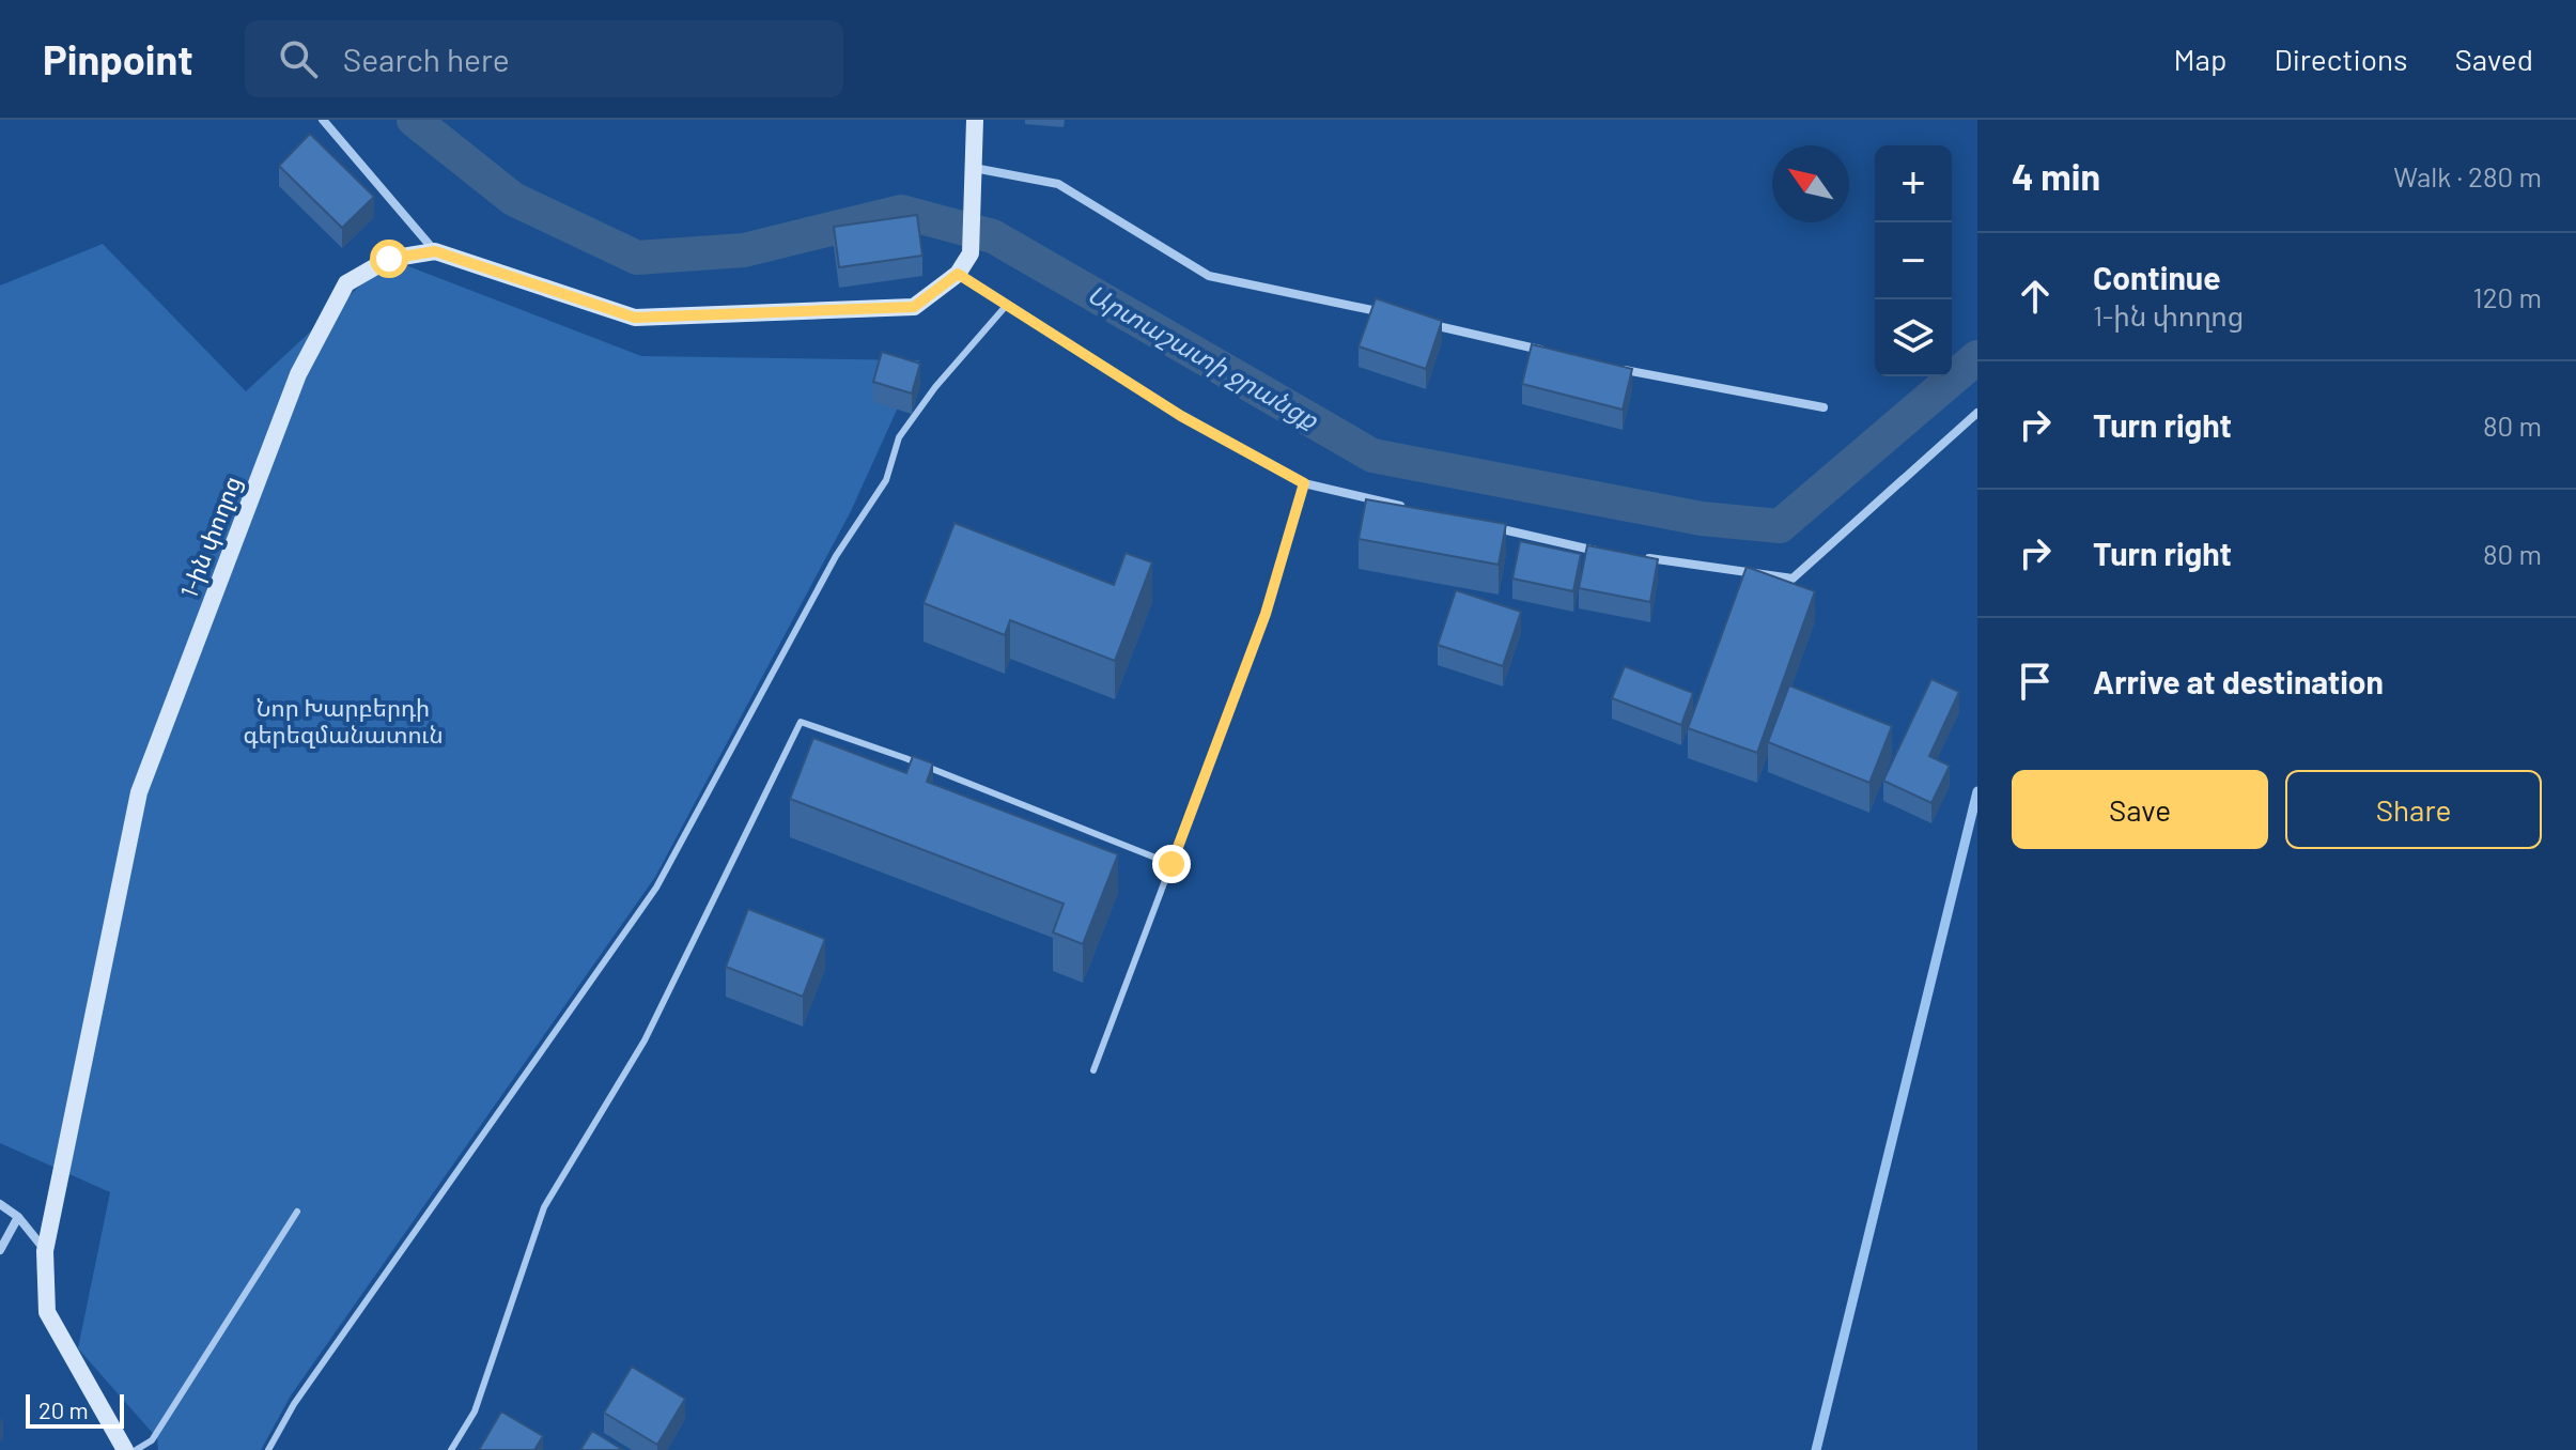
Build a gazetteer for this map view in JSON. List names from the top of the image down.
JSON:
{
  "streets": {
    "main road": ["1-ին փողոց"]
  },
  "water": ["Արտաշատի ջրանցք"],
  "parks": ["Նոր Խարբերդի գերեզմանատուն"],
  "scale_bar": "20 m",
  "north": "top left",
  "page": {
    "header": "Pinpoint",
    "search": "Search here",
    "nav": ["Map", "Directions", "Saved"],
    "heading": ["4 min", "Walk · 280 m"],
    "map_buttons": ["+", "−"],
    "list": [
      ["Continue", "1-ին փողոց", "120 m"],
      ["Turn right", "80 m"],
      ["Turn right", "80 m"],
      "Arrive at destination"
    ],
    "buttons": ["Save", "Share"],
    "scale": "20 m"
  }
}
